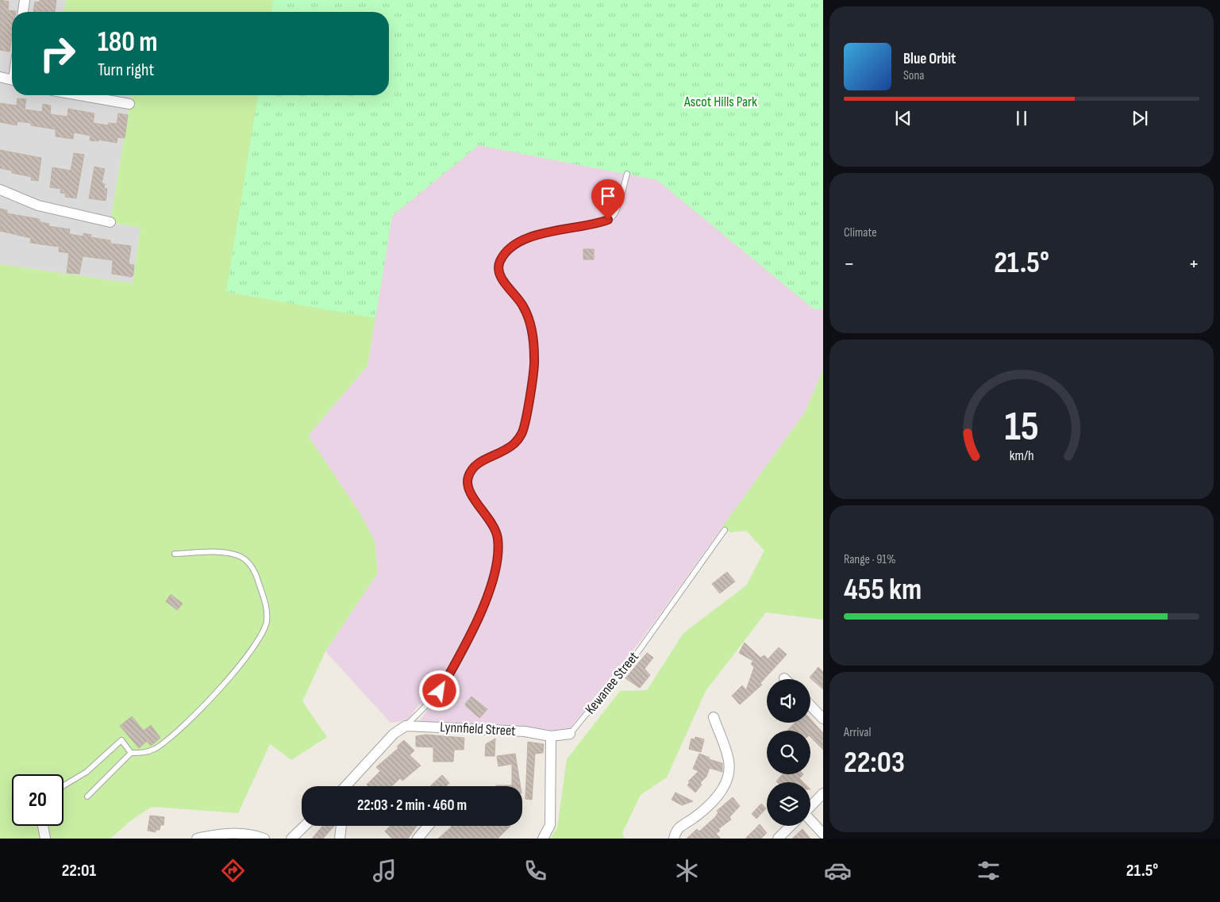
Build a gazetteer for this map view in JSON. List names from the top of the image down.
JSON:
{
  "streets": {
    "street": ["Kewanee Street", "Lynnfield Street"]
  },
  "crossings": [
    ["Kewanee Street", "Lynnfield Street"]
  ],
  "parks": ["Ascot Hills Park"],
  "page": {
    "turn": ["180 m", "Turn right"],
    "song": ["Blue Orbit", "Sona"],
    "tile": [
      "Climate",
      ["Range · 91%", "455 km"],
      ["Arrival", "22:03"]
    ],
    "heat": ["−", "21.5°", "+"],
    "limit": "20",
    "trip": "22:03 · 2 min · 460 m",
    "tabs": ["22:01", "21.5°"],
    "gauge": ["15", "km/h"]
  }
}
